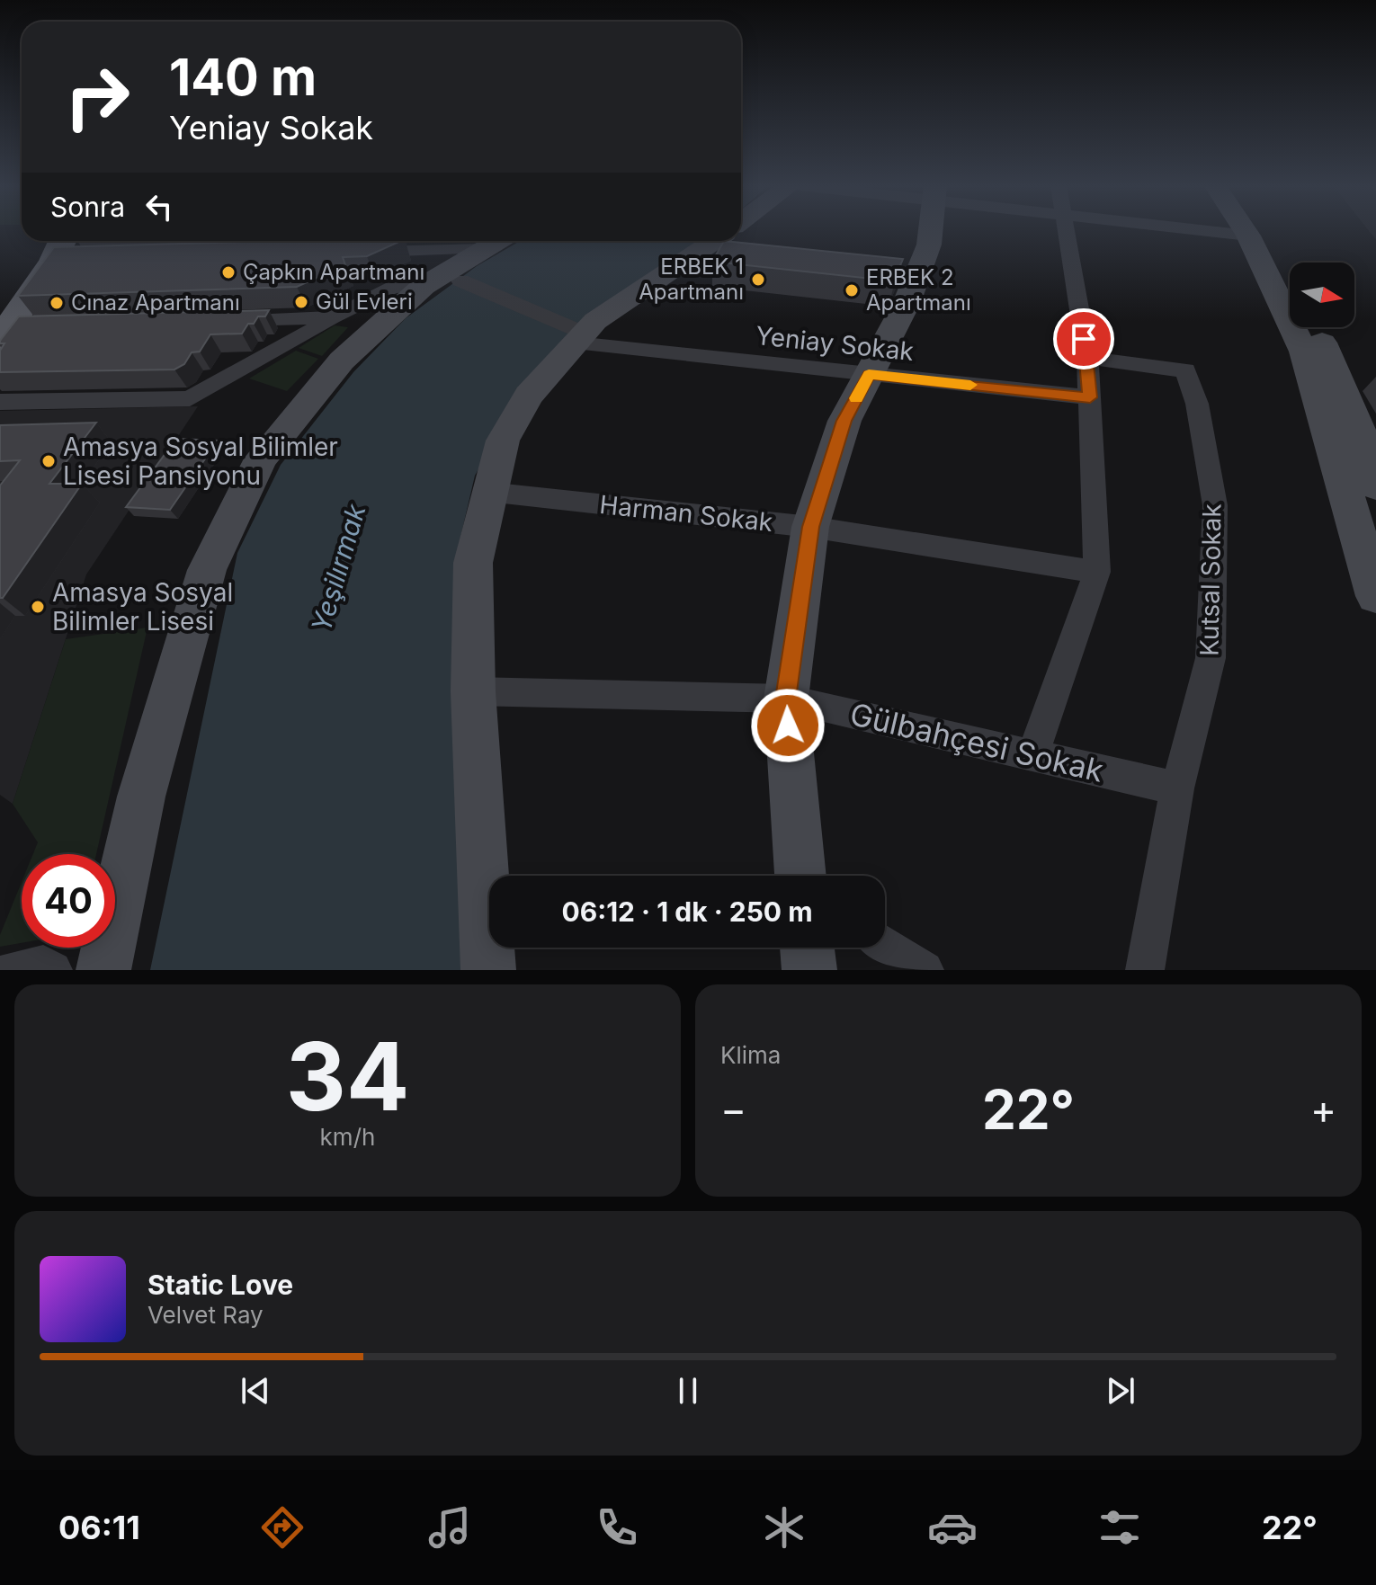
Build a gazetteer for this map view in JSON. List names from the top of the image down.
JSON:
{
  "streets": {
    "street": [
      "Yeniay Sokak",
      "Harman Sokak",
      "Kutsal Sokak",
      "Gülbahçesi Sokak"
    ]
  },
  "crossings": [
    ["Kutsal Sokak", "Gülbahçesi Sokak"]
  ],
  "water": ["Yeşilırmak"],
  "places": [
    "Çapkın Apartmanı",
    "ERBEK 1 Apartmanı",
    "ERBEK 2 Apartmanı",
    "Gül Evleri",
    "Cınaz Apartmanı",
    "Amasya Sosyal Bilimler Lisesi Pansiyonu",
    "Amasya Sosyal Bilimler Lisesi"
  ],
  "north": "right",
  "page": {
    "turn": ["140 m", "Yeniay Sokak"],
    "then": "Sonra",
    "limit": "40",
    "trip": "06:12 · 1 dk · 250 m",
    "tile": [
      ["34", "km/h"],
      "Klima"
    ],
    "heat": ["−", "22°", "+"],
    "song": ["Static Love", "Velvet Ray"],
    "tabs": ["06:11", "22°"]
  }
}
